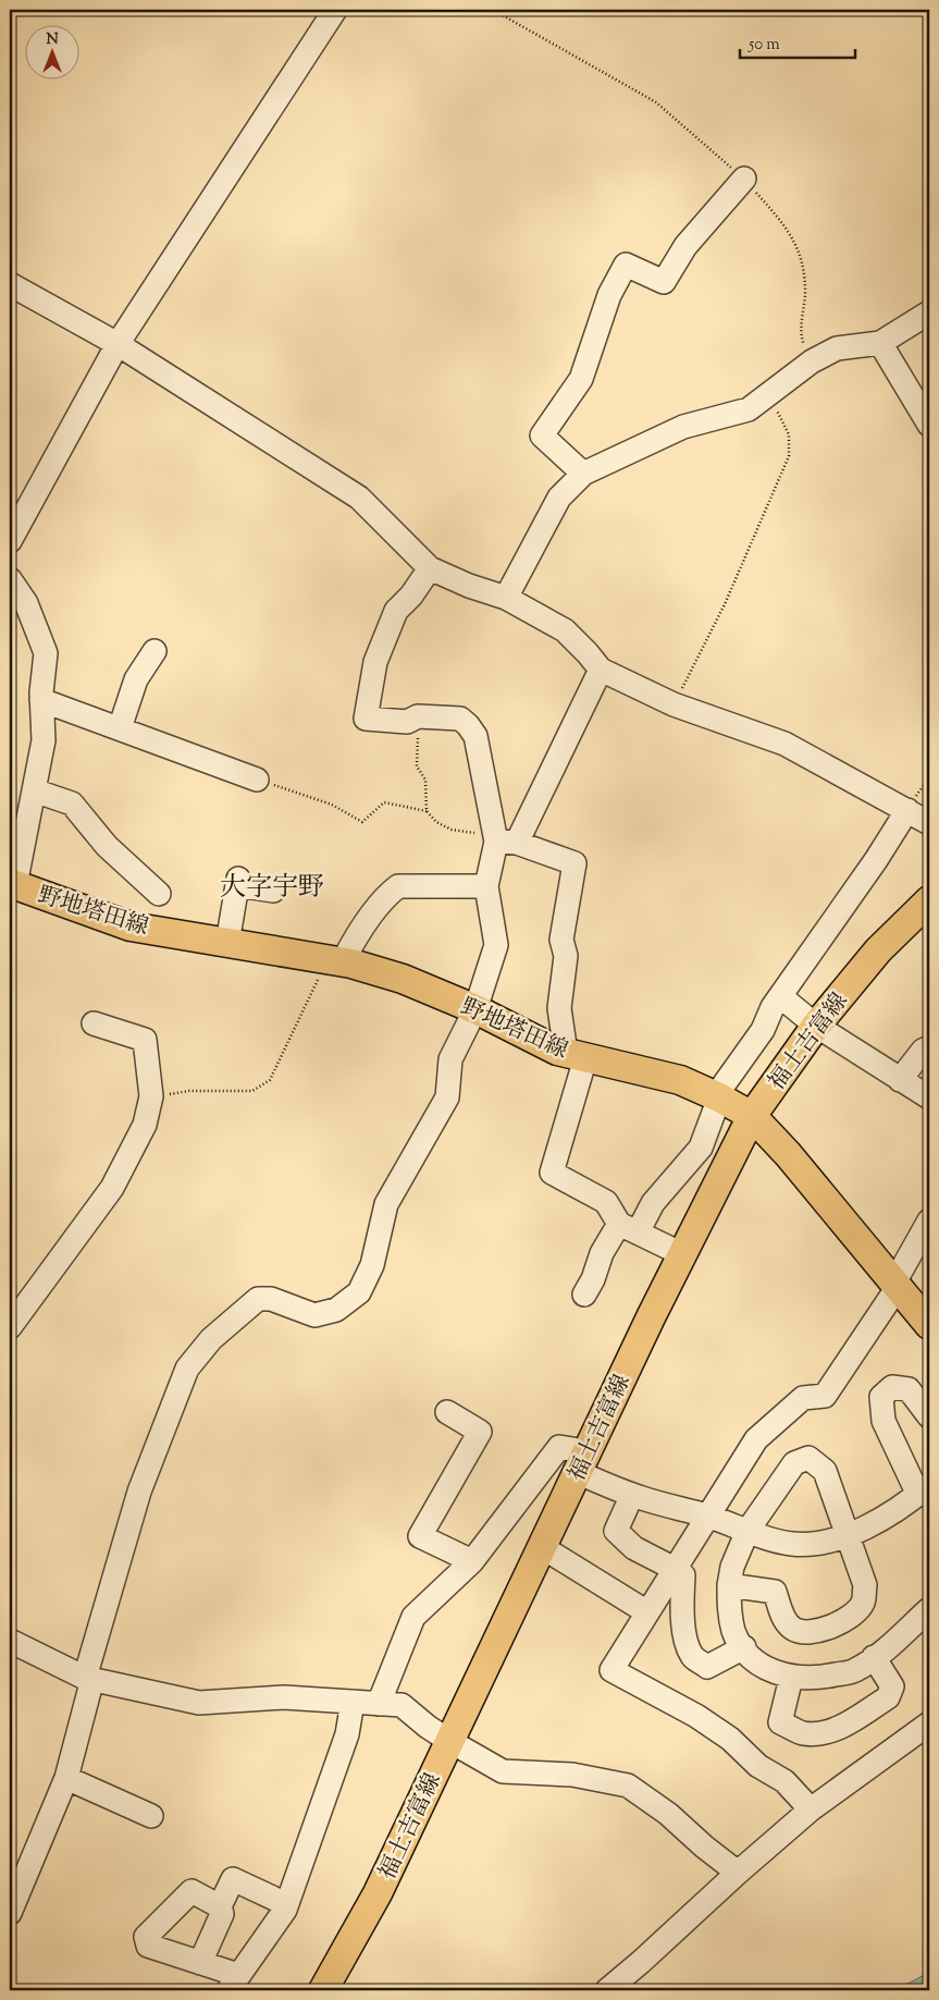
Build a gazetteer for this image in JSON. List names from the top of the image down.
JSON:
{
  "streets": {
    "main road": ["野地塔田線", "福土吉富線"]
  },
  "crossings": [
    ["野地塔田線", "福土吉富線"]
  ],
  "districts": ["大字宇野"],
  "scale_bar": "50 m",
  "north": "top"
}
